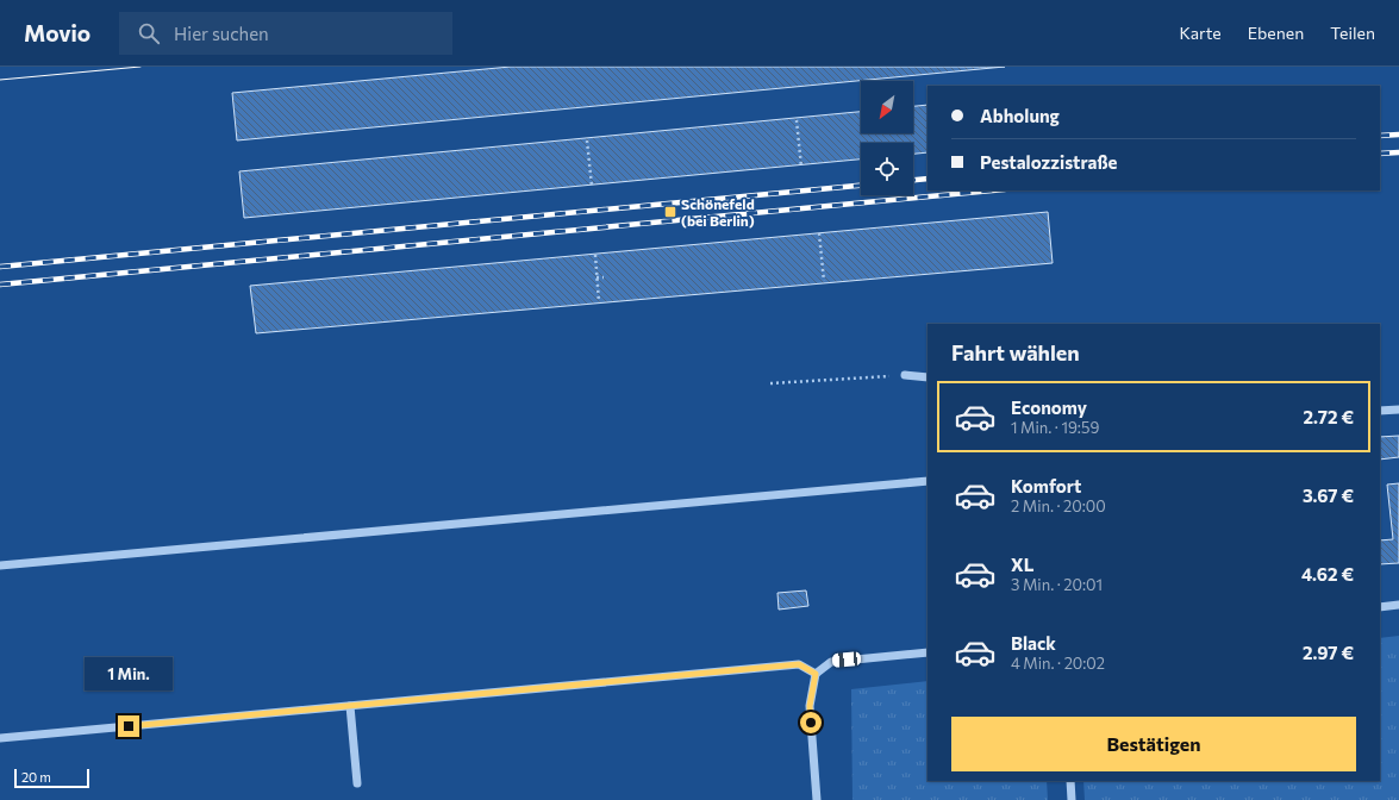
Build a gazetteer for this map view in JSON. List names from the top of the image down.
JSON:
{
  "places": {
    "transit": ["Schönefeld (bei Berlin)"]
  },
  "scale_bar": "20 m",
  "north": "bottom left",
  "page": {
    "header": "Movio",
    "search": "Hier suchen",
    "nav": ["Karte", "Ebenen", "Teilen"],
    "banner": ["Abholung", "Pestalozzistraße"],
    "heading": "Fahrt wählen",
    "list": [
      {
        "name": "Economy",
        "note": "1 Min. · 19:59",
        "value": "2.72 €"
      },
      {
        "name": "Komfort",
        "note": "2 Min. · 20:00",
        "value": "3.67 €"
      },
      {
        "name": "XL",
        "note": "3 Min. · 20:01",
        "value": "4.62 €"
      },
      {
        "name": "Black",
        "note": "4 Min. · 20:02",
        "value": "2.97 €"
      }
    ],
    "bubble": "1 Min.",
    "buttons": "Bestätigen",
    "scale": "20 m"
  }
}
